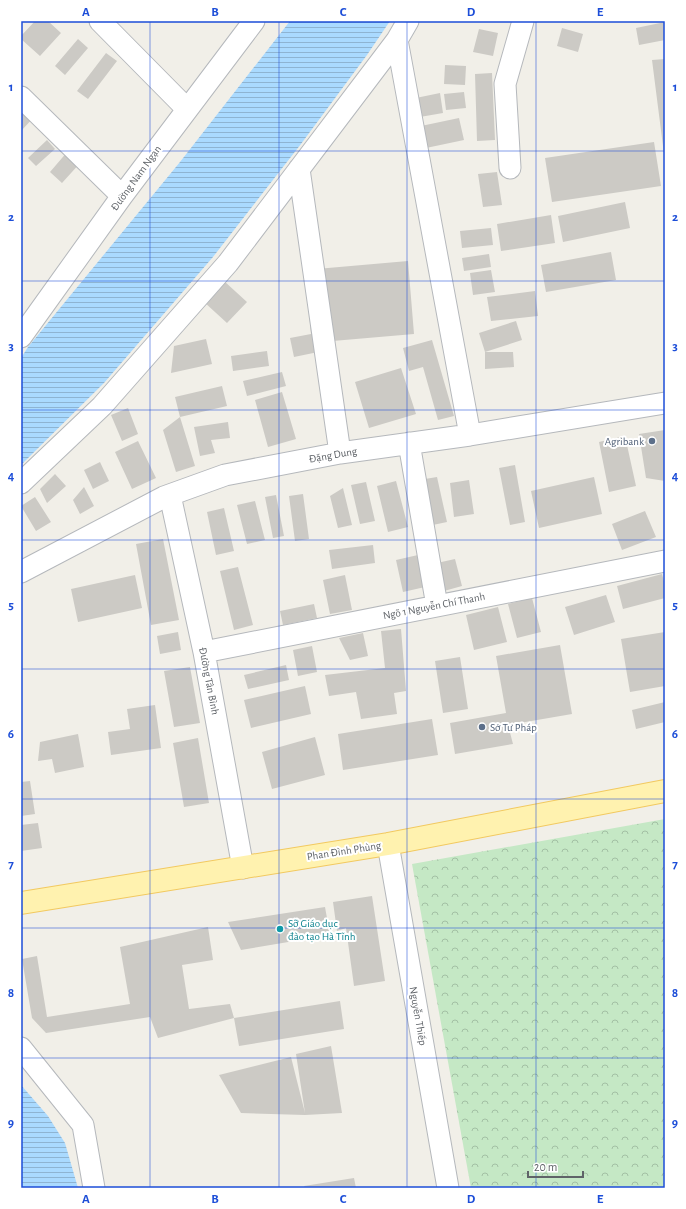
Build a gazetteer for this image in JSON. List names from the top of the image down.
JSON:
{
  "streets": {
    "main road": ["Phan Đình Phùng"],
    "street": [
      "Đường Nam Ngạn",
      "Đặng Dung",
      "Ngõ 1 Nguyễn Chí Thanh",
      "Đường Tân Bình",
      "Nguyễn Thiếp"
    ]
  },
  "crossings": [
    ["Đặng Dung", "Đường Tân Bình"],
    ["Ngõ 1 Nguyễn Chí Thanh", "Đường Tân Bình"],
    ["Đường Tân Bình", "Phan Đình Phùng"],
    ["Phan Đình Phùng", "Nguyễn Thiếp"]
  ],
  "places": ["Agribank", "Sở Tư Pháp", "Sỡ Giáo dục đào tạo Hà Tĩnh"],
  "scale_bar": "20 m",
  "grid": {
    "columns": [
      "A",
      "B",
      "C",
      "D",
      "E"
    ],
    "rows": [
      "1",
      "2",
      "3",
      "4",
      "5",
      "6",
      "7",
      "8",
      "9"
    ]
  }
}
